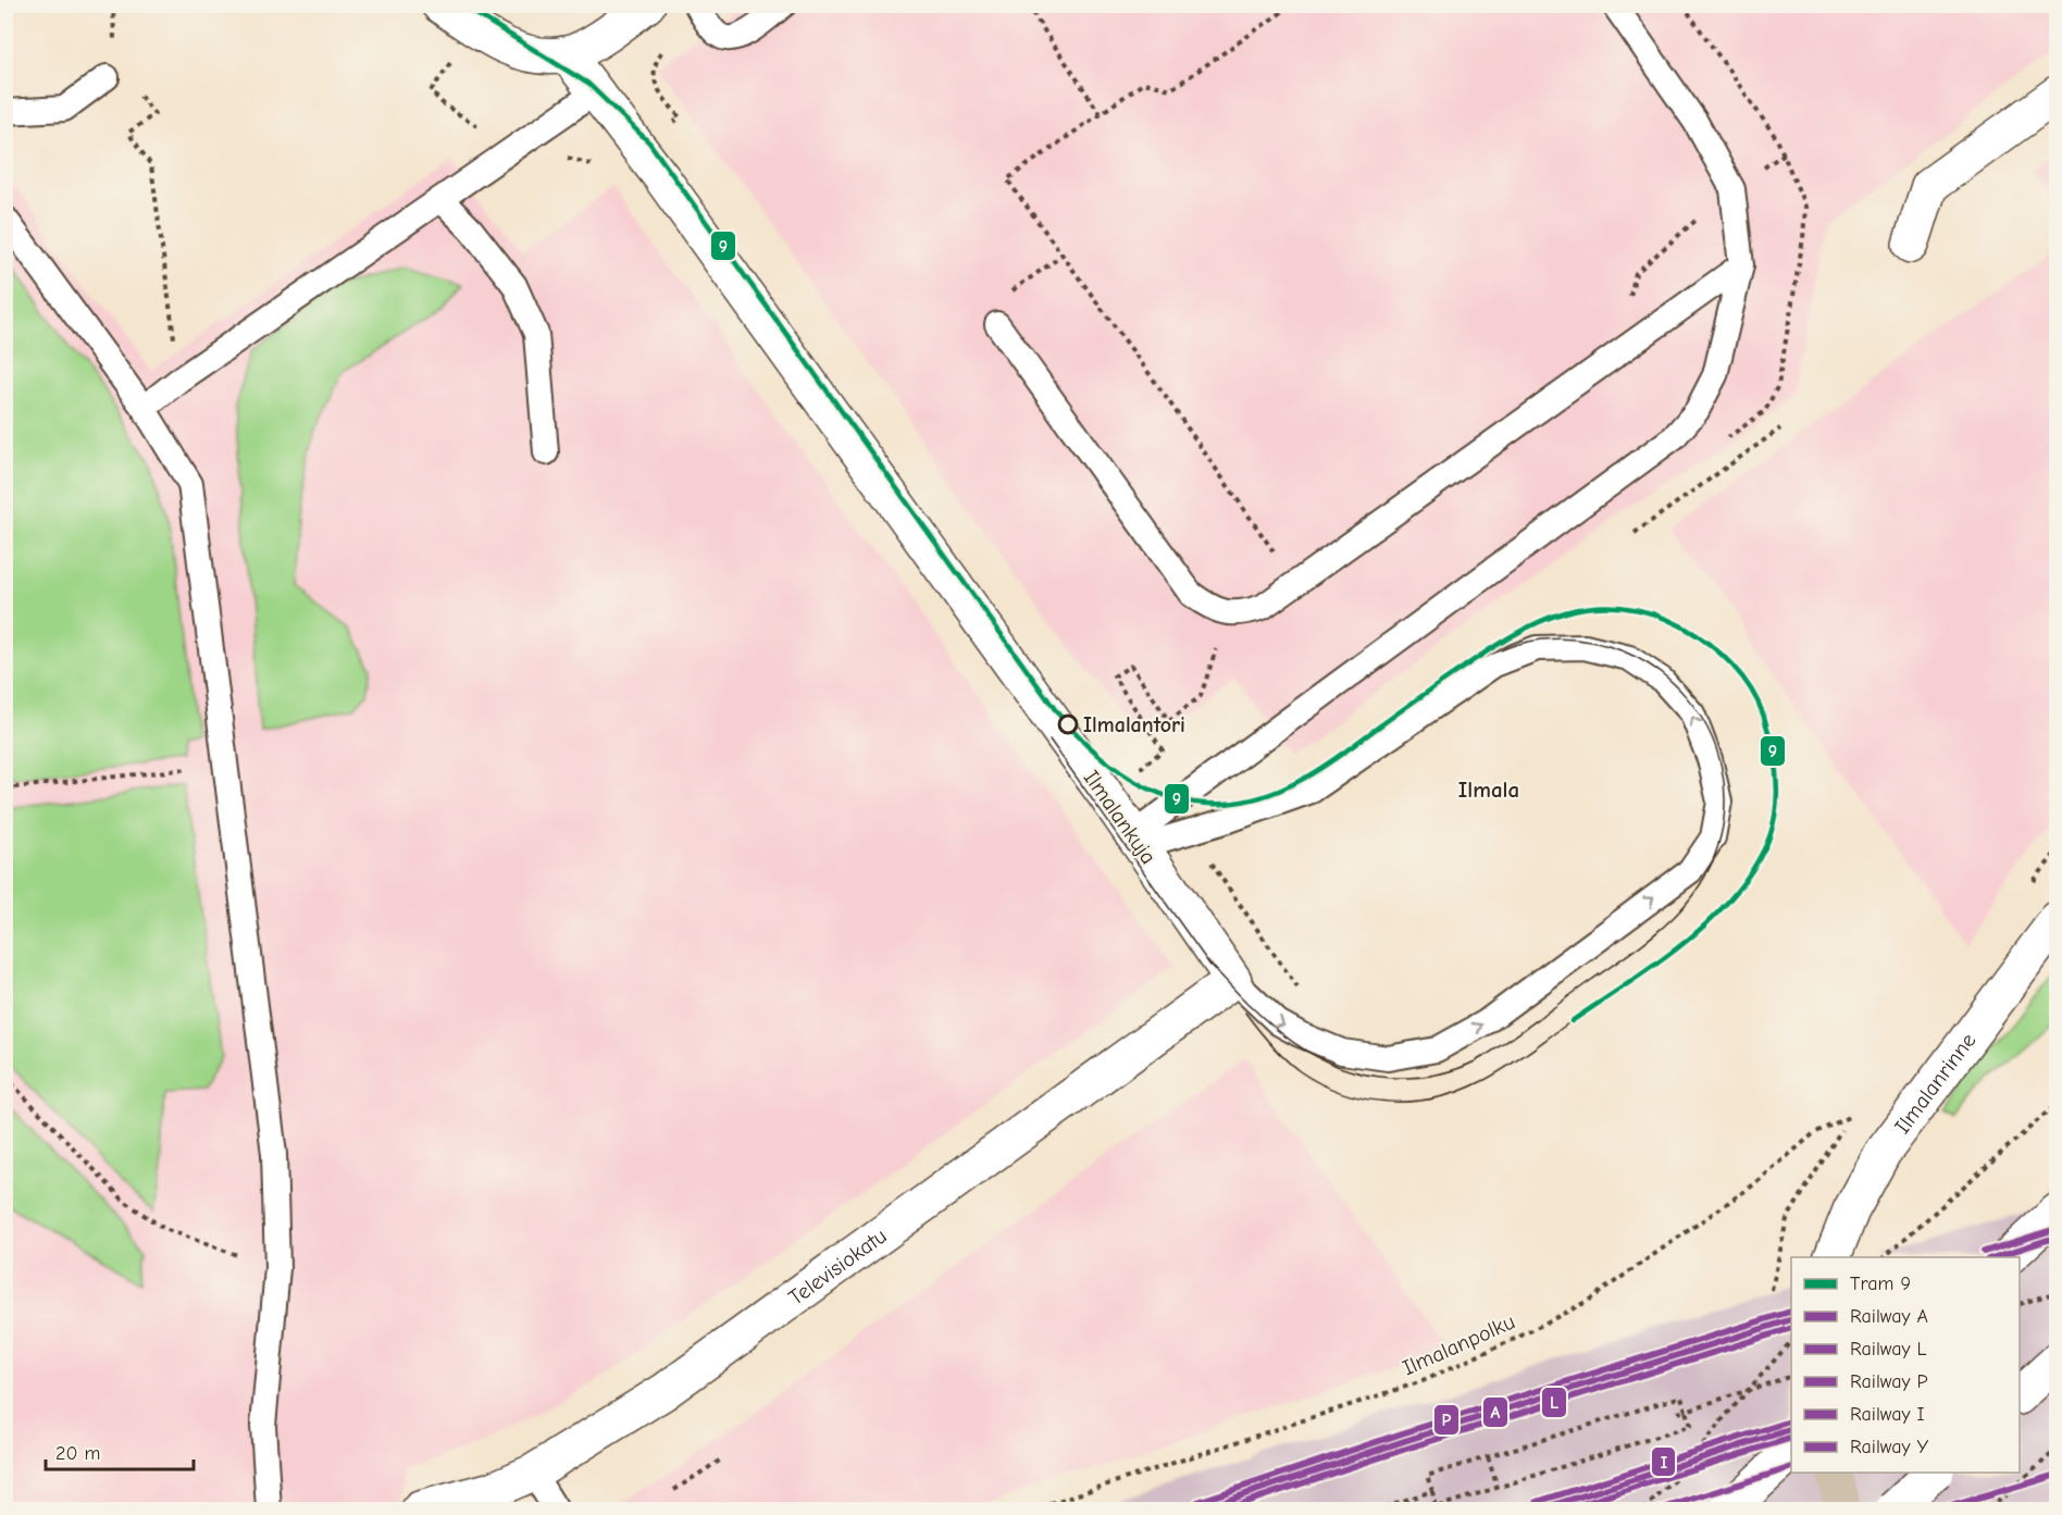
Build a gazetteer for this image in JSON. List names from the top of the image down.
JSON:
{
  "streets": {
    "street": ["Ilmalankuja", "Ilmalanrinne", "Televisiokatu"],
    "path": ["Ilmalanpolku"]
  },
  "crossings": [
    ["Ilmalankuja", "Televisiokatu"]
  ],
  "districts": ["Ilmala"],
  "places": ["Ilmalantori"],
  "lines": [
    "tram line 9",
    "rail line P",
    "rail line A",
    "rail line L",
    "rail line I",
    "rail line Y"
  ],
  "legend": [
    "Tram 9",
    "Railway A",
    "Railway L",
    "Railway P",
    "Railway I",
    "Railway Y"
  ],
  "scale_bar": "20 m"
}
